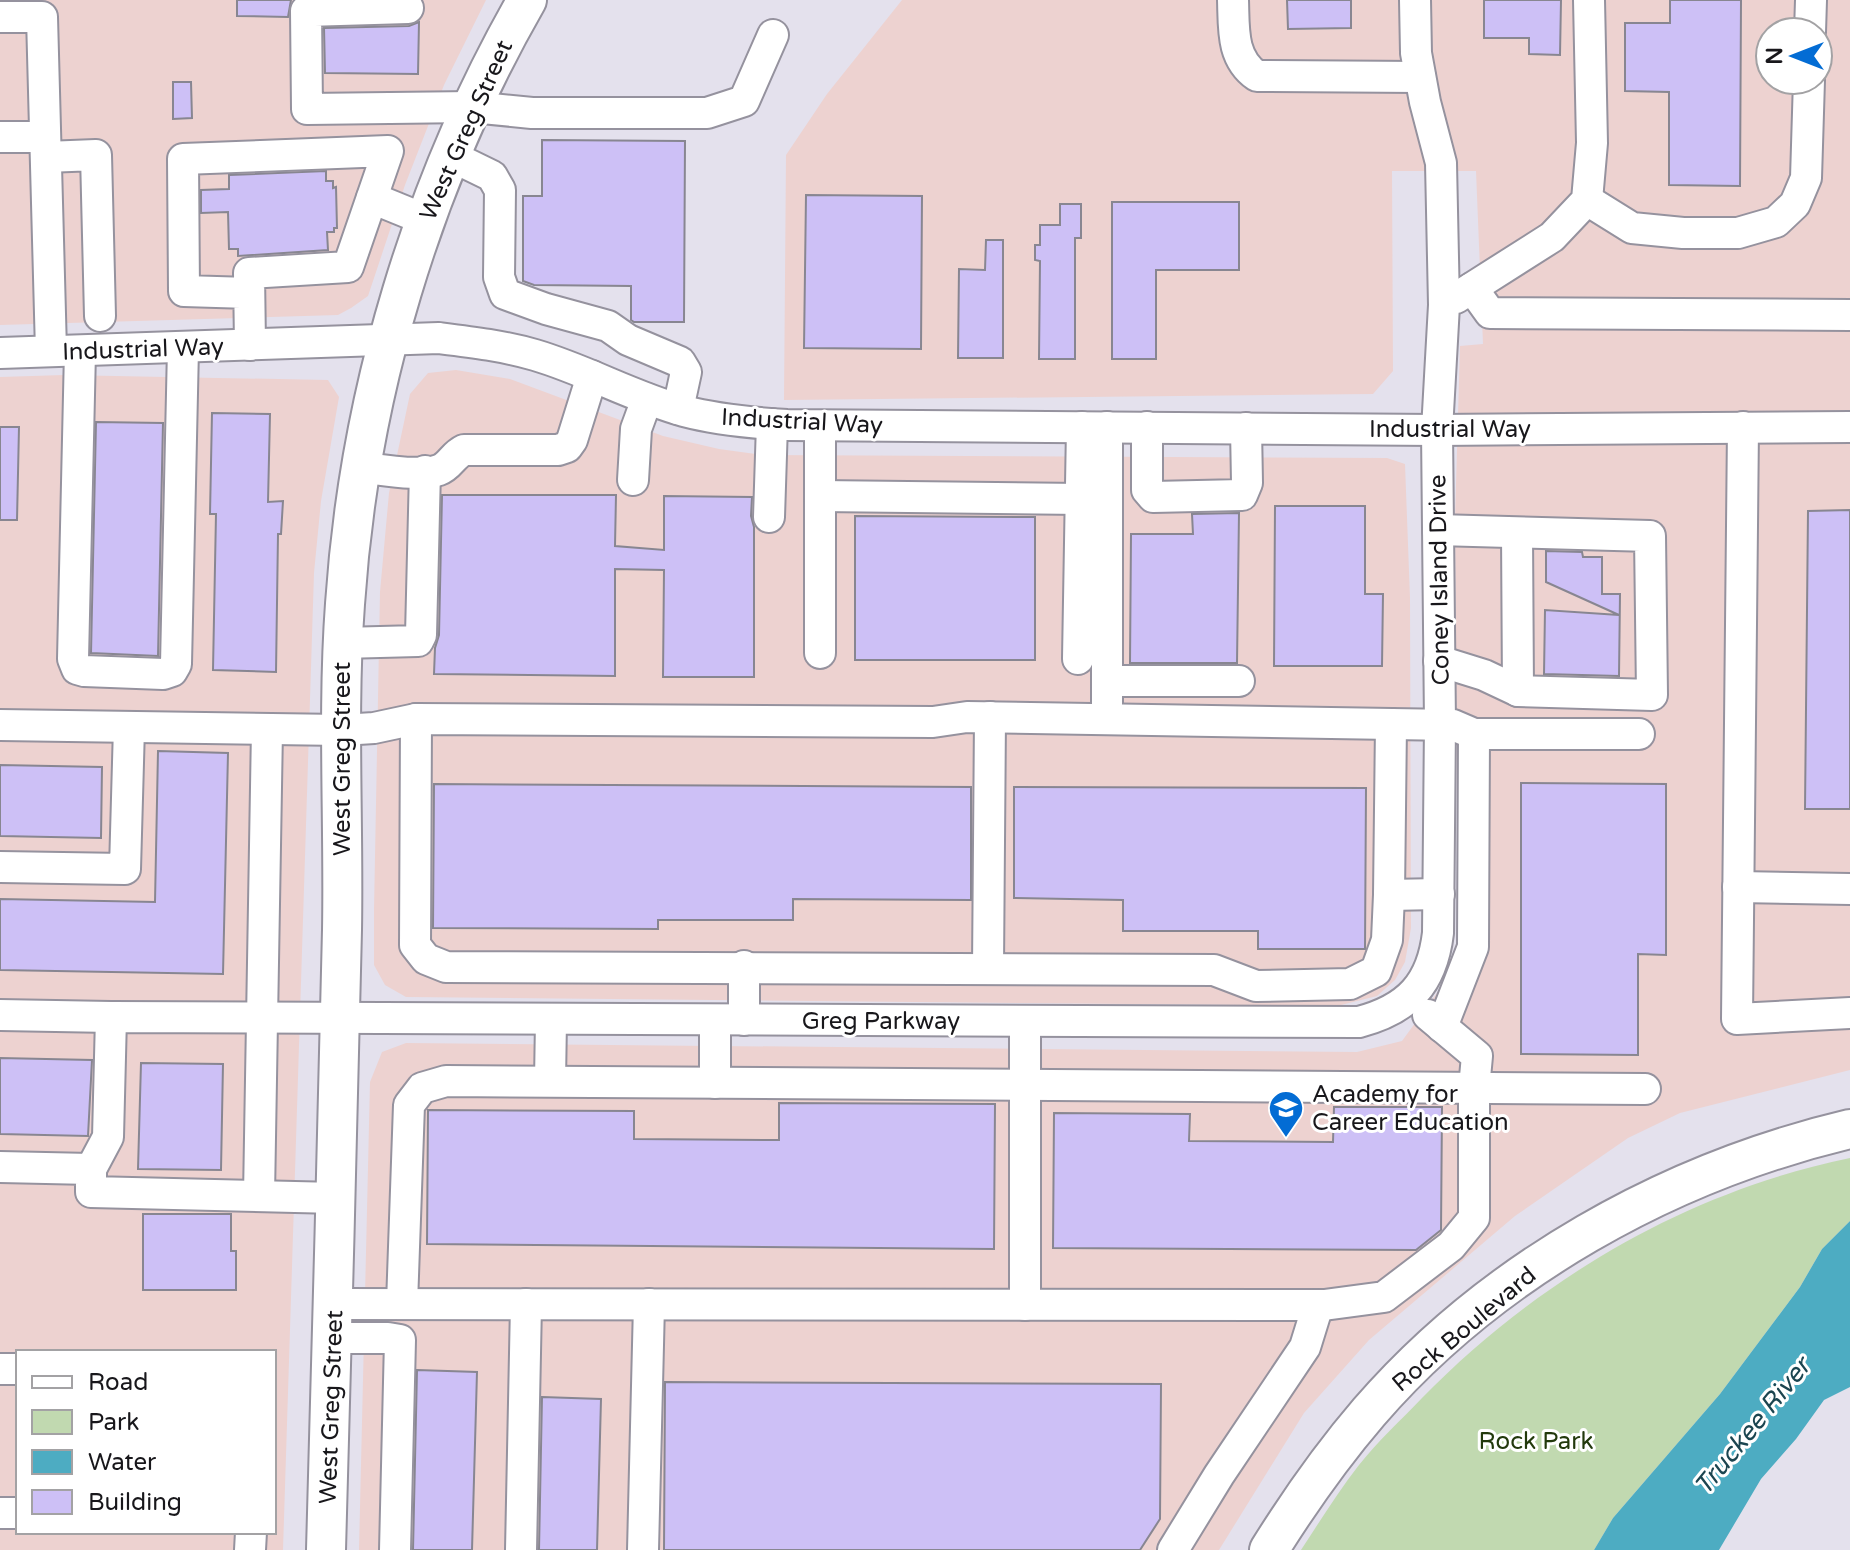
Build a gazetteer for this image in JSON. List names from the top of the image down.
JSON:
{
  "streets": {
    "main road": ["West Greg Street", "Rock Boulevard"],
    "street": ["Industrial Way", "Coney Island Drive", "Greg Parkway"]
  },
  "crossings": [
    ["West Greg Street", "Industrial Way"],
    ["West Greg Street", "Greg Parkway"],
    ["Industrial Way", "Coney Island Drive"],
    ["Coney Island Drive", "Greg Parkway"]
  ],
  "water": ["Truckee River"],
  "parks": ["Rock Park"],
  "places": {
    "school or university": ["Academy for Career Education"]
  },
  "legend": [
    "Road",
    "Park",
    "Water",
    "Building"
  ],
  "north": "left"
}
